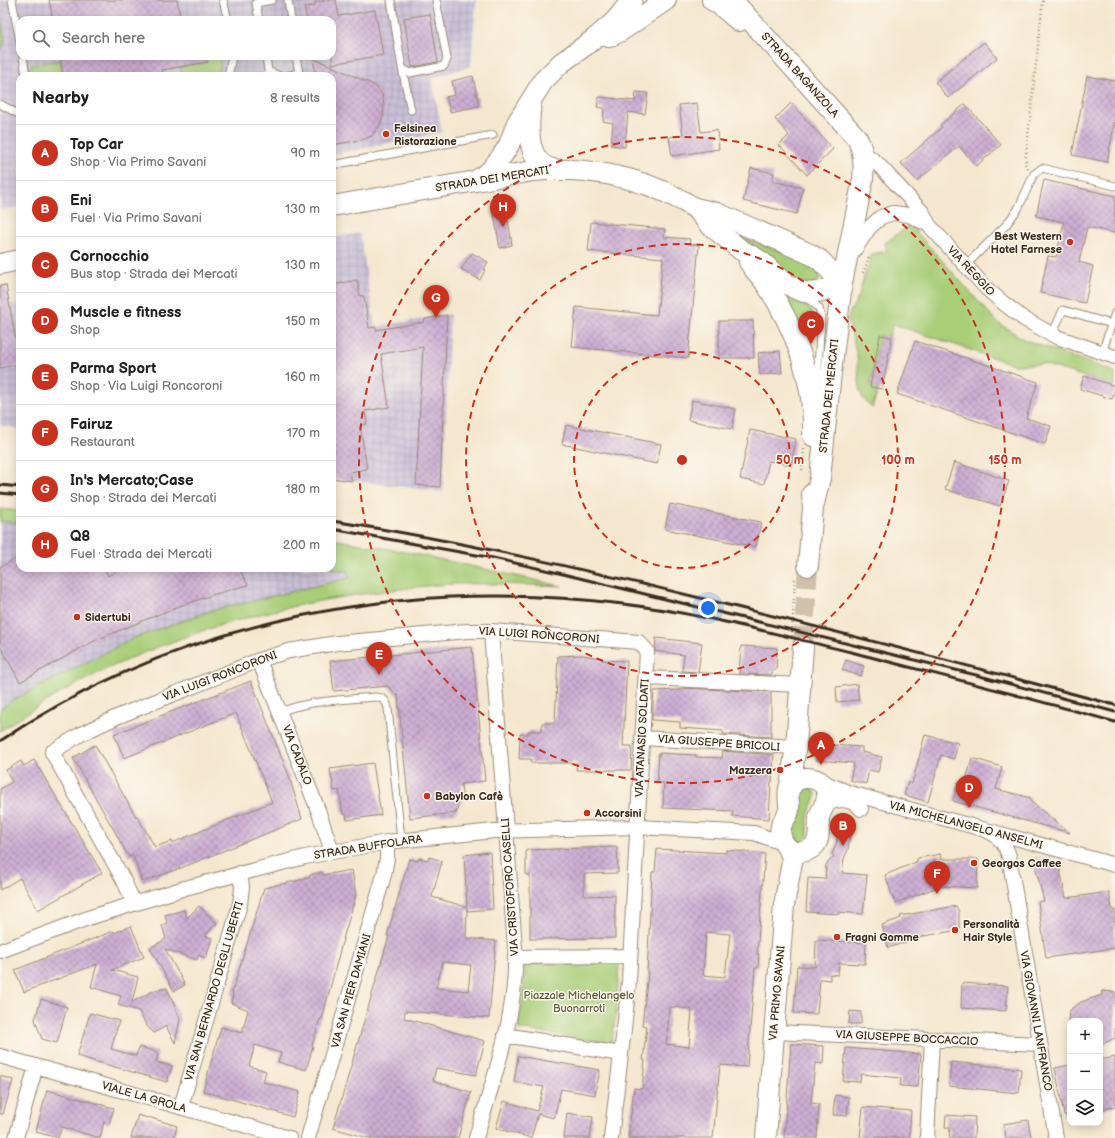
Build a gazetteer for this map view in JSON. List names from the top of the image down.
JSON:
{
  "streets": {
    "street": [
      "STRADA BAGANZOLA",
      "STRADA DEI MERCATI",
      "VIA REGGIO",
      "VIA LUIGI RONCORONI",
      "VIA ATANASIO SOLDATI",
      "VIA GIUSEPPE BRICOLI",
      "VIA CADALO",
      "VIA MICHELANGELO ANSELMI",
      "STRADA BUFFOLARA",
      "VIA CRISTOFORO CASELLI",
      "VIA SAN BERNARDO DEGLI UBERTI",
      "VIA SAN PIER DAMIANI",
      "VIA PRIMO SAVANI",
      "VIA GIOVANNI LANFRANCO",
      "VIA GIUSEPPE BOCCACCIO",
      "VIALE LA GROLA"
    ]
  },
  "crossings": [
    ["STRADA BAGANZOLA", "STRADA DEI MERCATI"],
    ["STRADA BAGANZOLA", "VIA REGGIO"],
    ["VIA LUIGI RONCORONI", "VIA ATANASIO SOLDATI"],
    ["VIA LUIGI RONCORONI", "VIA CADALO"],
    ["VIA LUIGI RONCORONI", "STRADA BUFFOLARA"],
    ["VIA LUIGI RONCORONI", "VIA CRISTOFORO CASELLI"],
    ["VIA ATANASIO SOLDATI", "VIA GIUSEPPE BRICOLI"],
    ["VIA ATANASIO SOLDATI", "STRADA BUFFOLARA"],
    ["VIA GIUSEPPE BRICOLI", "VIA PRIMO SAVANI"],
    ["VIA CADALO", "STRADA BUFFOLARA"],
    ["VIA MICHELANGELO ANSELMI", "VIA GIOVANNI LANFRANCO"],
    ["STRADA BUFFOLARA", "VIA CRISTOFORO CASELLI"],
    ["STRADA BUFFOLARA", "VIA SAN BERNARDO DEGLI UBERTI"],
    ["STRADA BUFFOLARA", "VIA SAN PIER DAMIANI"],
    ["STRADA BUFFOLARA", "VIA PRIMO SAVANI"],
    ["VIA SAN BERNARDO DEGLI UBERTI", "VIALE LA GROLA"],
    ["VIA PRIMO SAVANI", "VIA GIUSEPPE BOCCACCIO"],
    ["VIA GIOVANNI LANFRANCO", "VIA GIUSEPPE BOCCACCIO"]
  ],
  "parks": ["Piazzale Michelangelo Buonarroti"],
  "places": [
    "Felsinea Ristorazione",
    "Best Western Hotel Farnese",
    "Sidertubi",
    "Mazzera",
    "Babylon Cafè",
    "Accorsini",
    "Georgos Caffee",
    "Personalità Hair Style",
    "Fragni Gomme"
  ],
  "page": {
    "search": "Search here",
    "heading": ["Nearby", "8 results"],
    "list": [
      {
        "mark": "A",
        "name": "Top Car",
        "note": "Shop · Via Primo Savani",
        "value": "90 m"
      },
      {
        "mark": "B",
        "name": "Eni",
        "note": "Fuel · Via Primo Savani",
        "value": "130 m"
      },
      {
        "mark": "C",
        "name": "Cornocchio",
        "note": "Bus stop · Strada dei Mercati",
        "value": "130 m"
      },
      {
        "mark": "D",
        "name": "Muscle e fitness",
        "note": "Shop",
        "value": "150 m"
      },
      {
        "mark": "E",
        "name": "Parma Sport",
        "note": "Shop · Via Luigi Roncoroni",
        "value": "160 m"
      },
      {
        "mark": "F",
        "name": "Fairuz",
        "note": "Restaurant",
        "value": "170 m"
      },
      {
        "mark": "G",
        "name": "In's Mercato;Case",
        "note": "Shop · Strada dei Mercati",
        "value": "180 m"
      },
      {
        "mark": "H",
        "name": "Q8",
        "note": "Fuel · Strada dei Mercati",
        "value": "200 m"
      }
    ],
    "pins": [
      "H",
      "G",
      "C",
      "E",
      "A",
      "D",
      "B",
      "F"
    ],
    "map_buttons": ["+", "−"]
  },
  "rings": ["50 m", "100 m", "150 m"]
}
